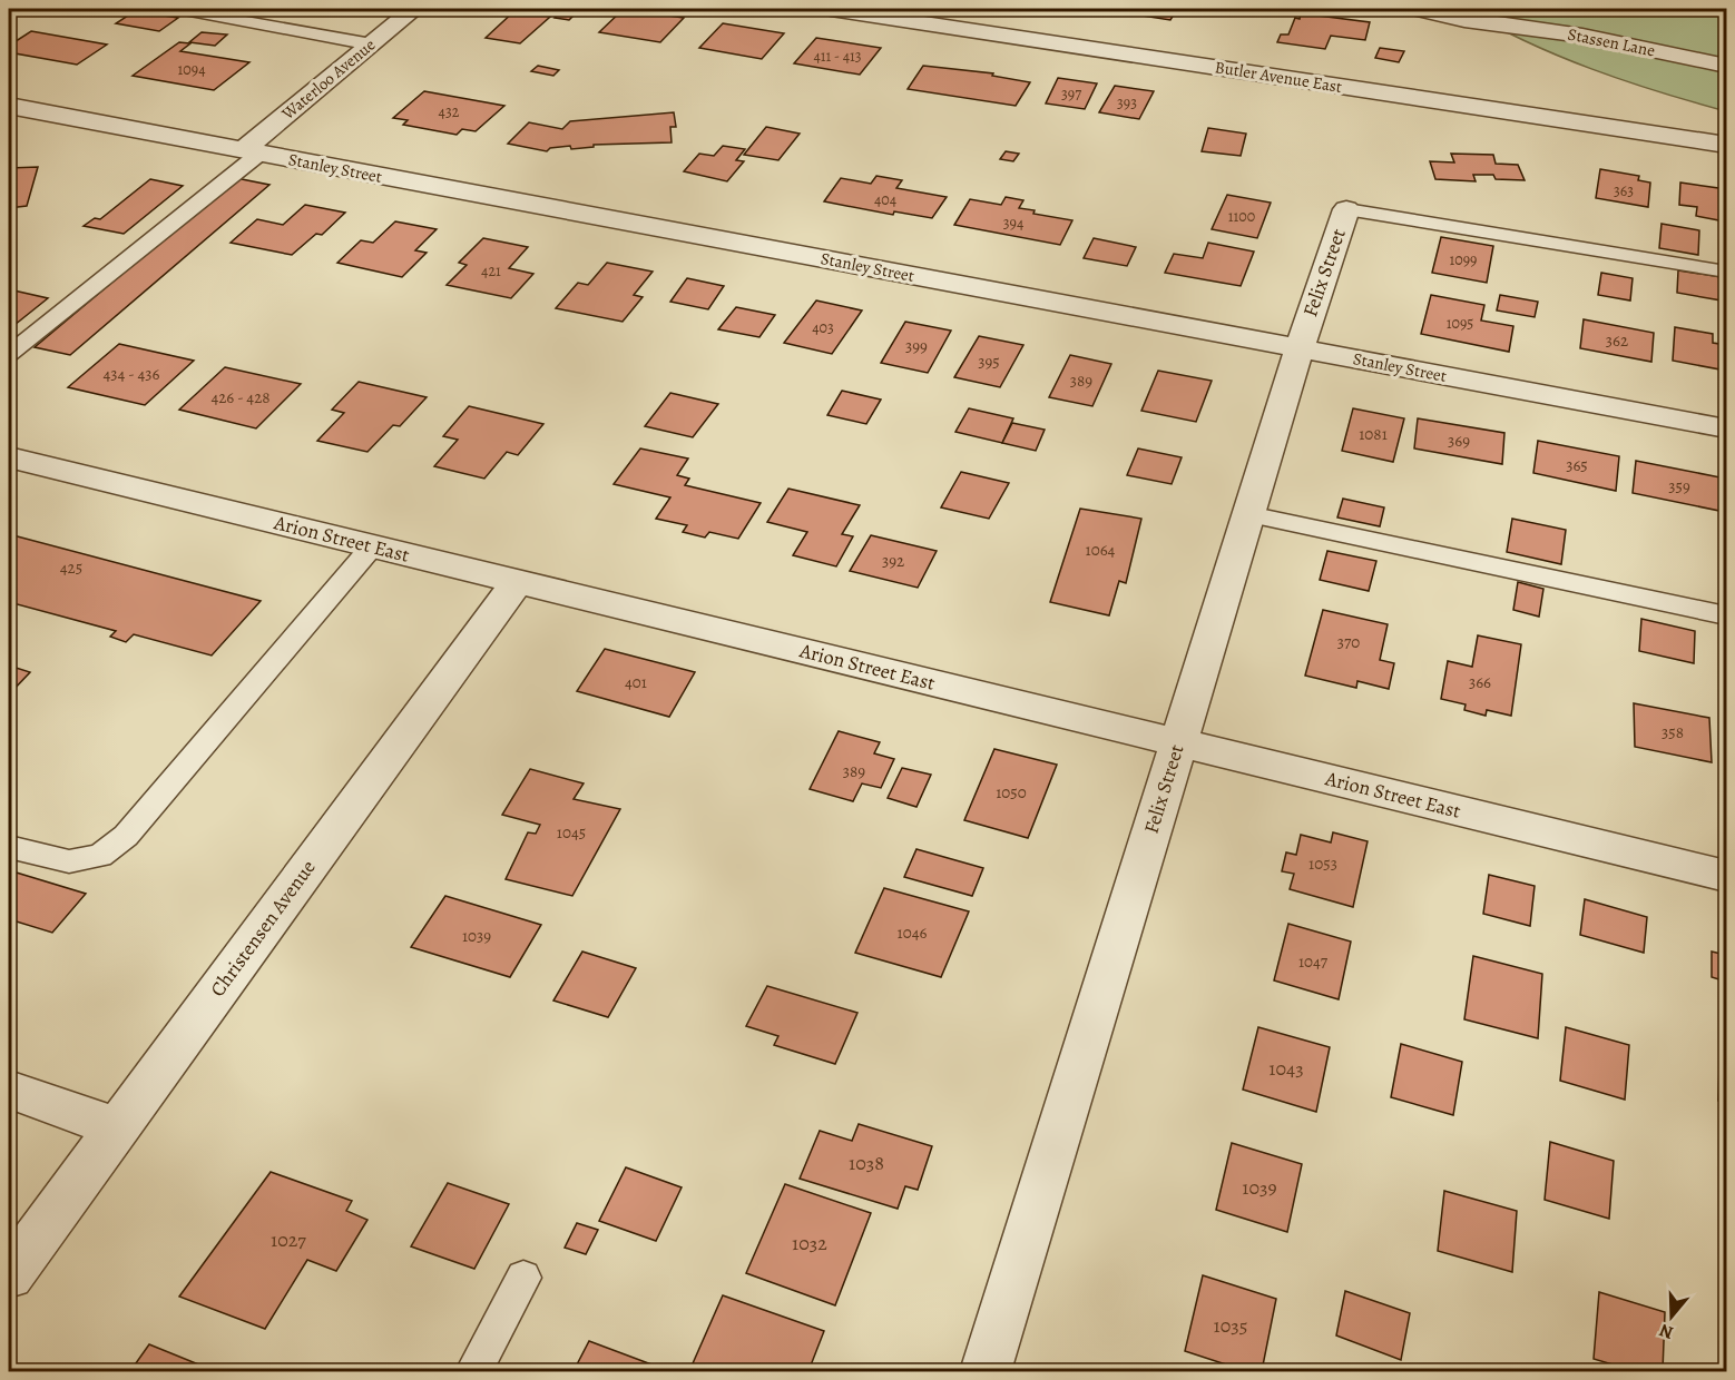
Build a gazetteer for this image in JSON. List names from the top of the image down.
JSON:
{
  "streets": {
    "street": [
      "Stassen Lane",
      "Butler Avenue East",
      "Waterloo Avenue",
      "Stanley Street",
      "Felix Street",
      "Arion Street East",
      "Christensen Avenue"
    ]
  },
  "crossings": [
    ["Waterloo Avenue", "Stanley Street"],
    ["Stanley Street", "Felix Street"],
    ["Felix Street", "Arion Street East"],
    ["Arion Street East", "Christensen Avenue"]
  ],
  "house_numbers": [
    "411 - 413",
    "1094",
    "397",
    "393",
    "432",
    "363",
    "404",
    "1100",
    "394",
    "1099",
    "421",
    "1095",
    "403",
    "362",
    "399",
    "395",
    "434 - 436",
    "389",
    "426 - 428",
    "1081",
    "369",
    "365",
    "359",
    "1064",
    "392",
    "425",
    "370",
    "401",
    "366",
    "358",
    "389",
    "1050",
    "1045",
    "1053",
    "1046",
    "1039",
    "1047",
    "1043",
    "1038",
    "1039",
    "1027",
    "1032",
    "1035"
  ],
  "north": "bottom"
}
